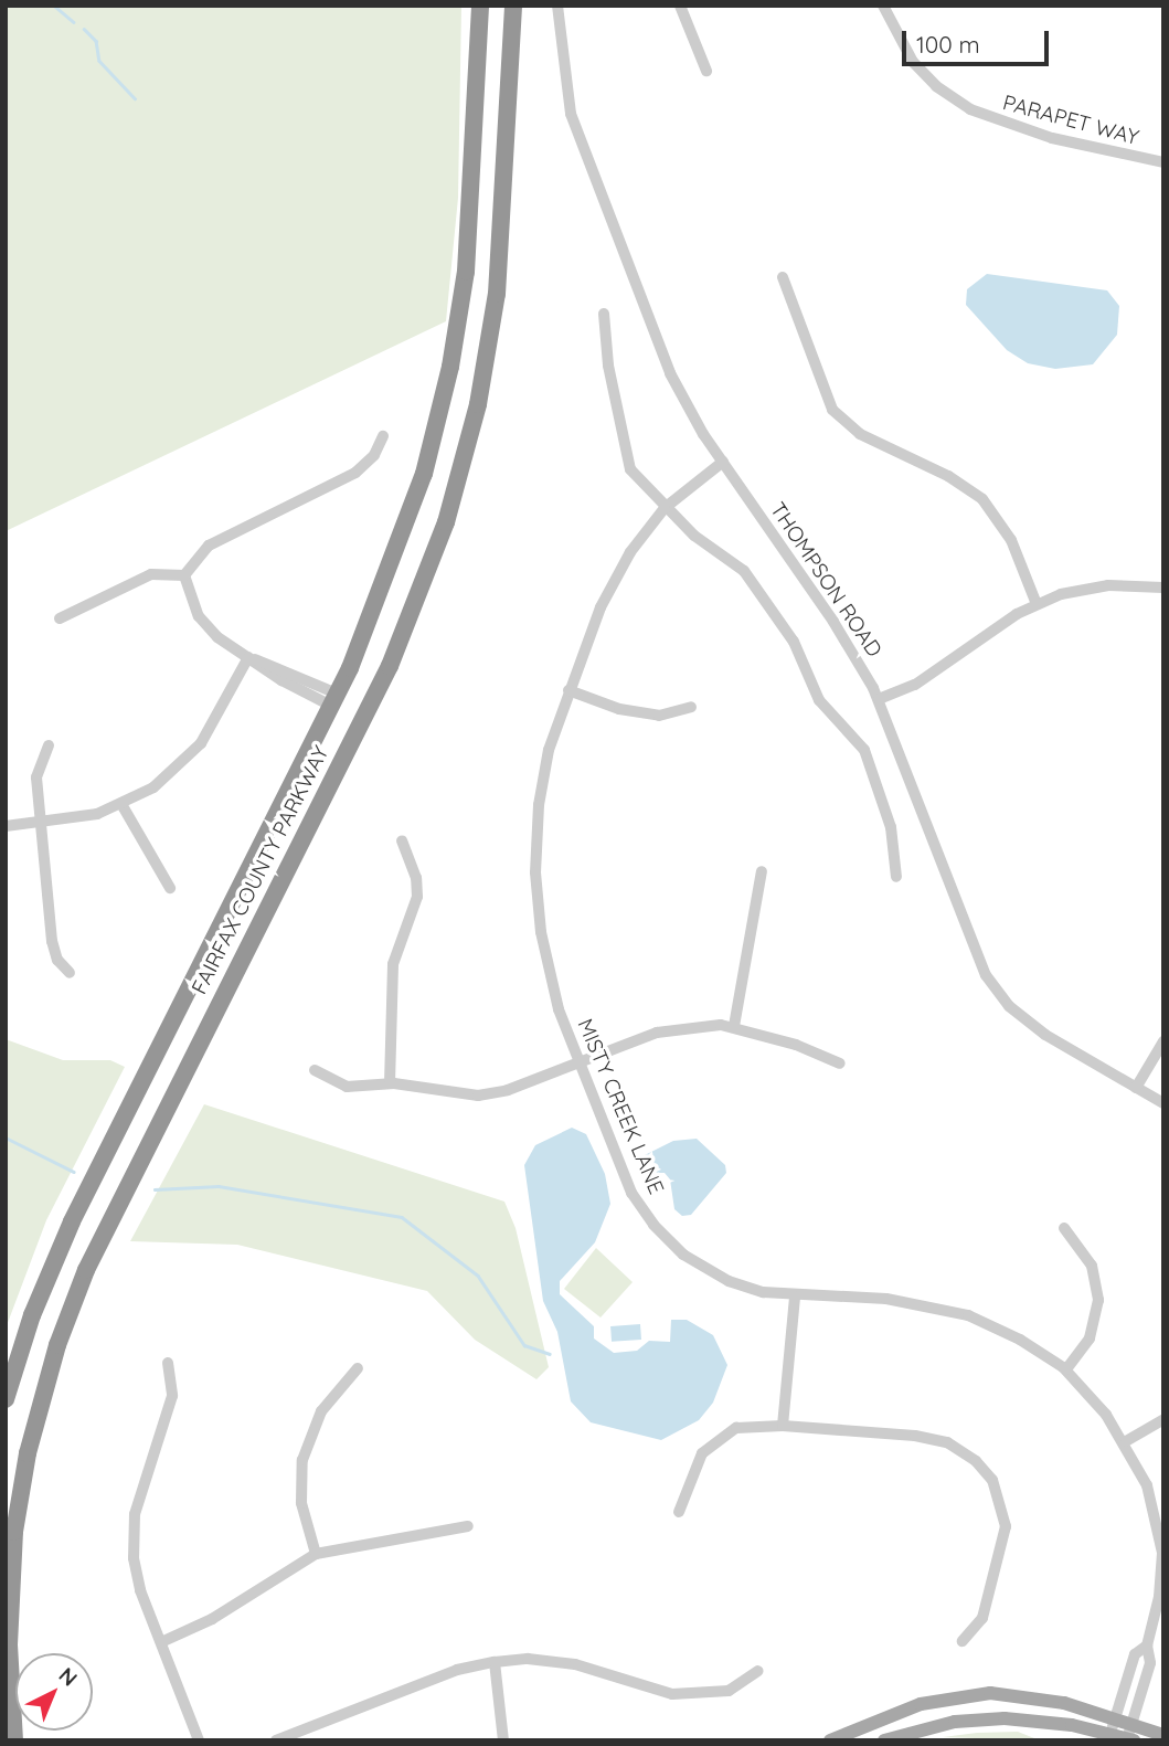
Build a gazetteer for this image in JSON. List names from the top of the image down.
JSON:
{
  "streets": {
    "highway": ["FAIRFAX COUNTY PARKWAY"],
    "street": ["PARAPET WAY", "THOMPSON ROAD", "MISTY CREEK LANE"]
  },
  "crossings": [
    ["THOMPSON ROAD", "MISTY CREEK LANE"]
  ],
  "scale_bar": "100 m",
  "north": "top right"
}
